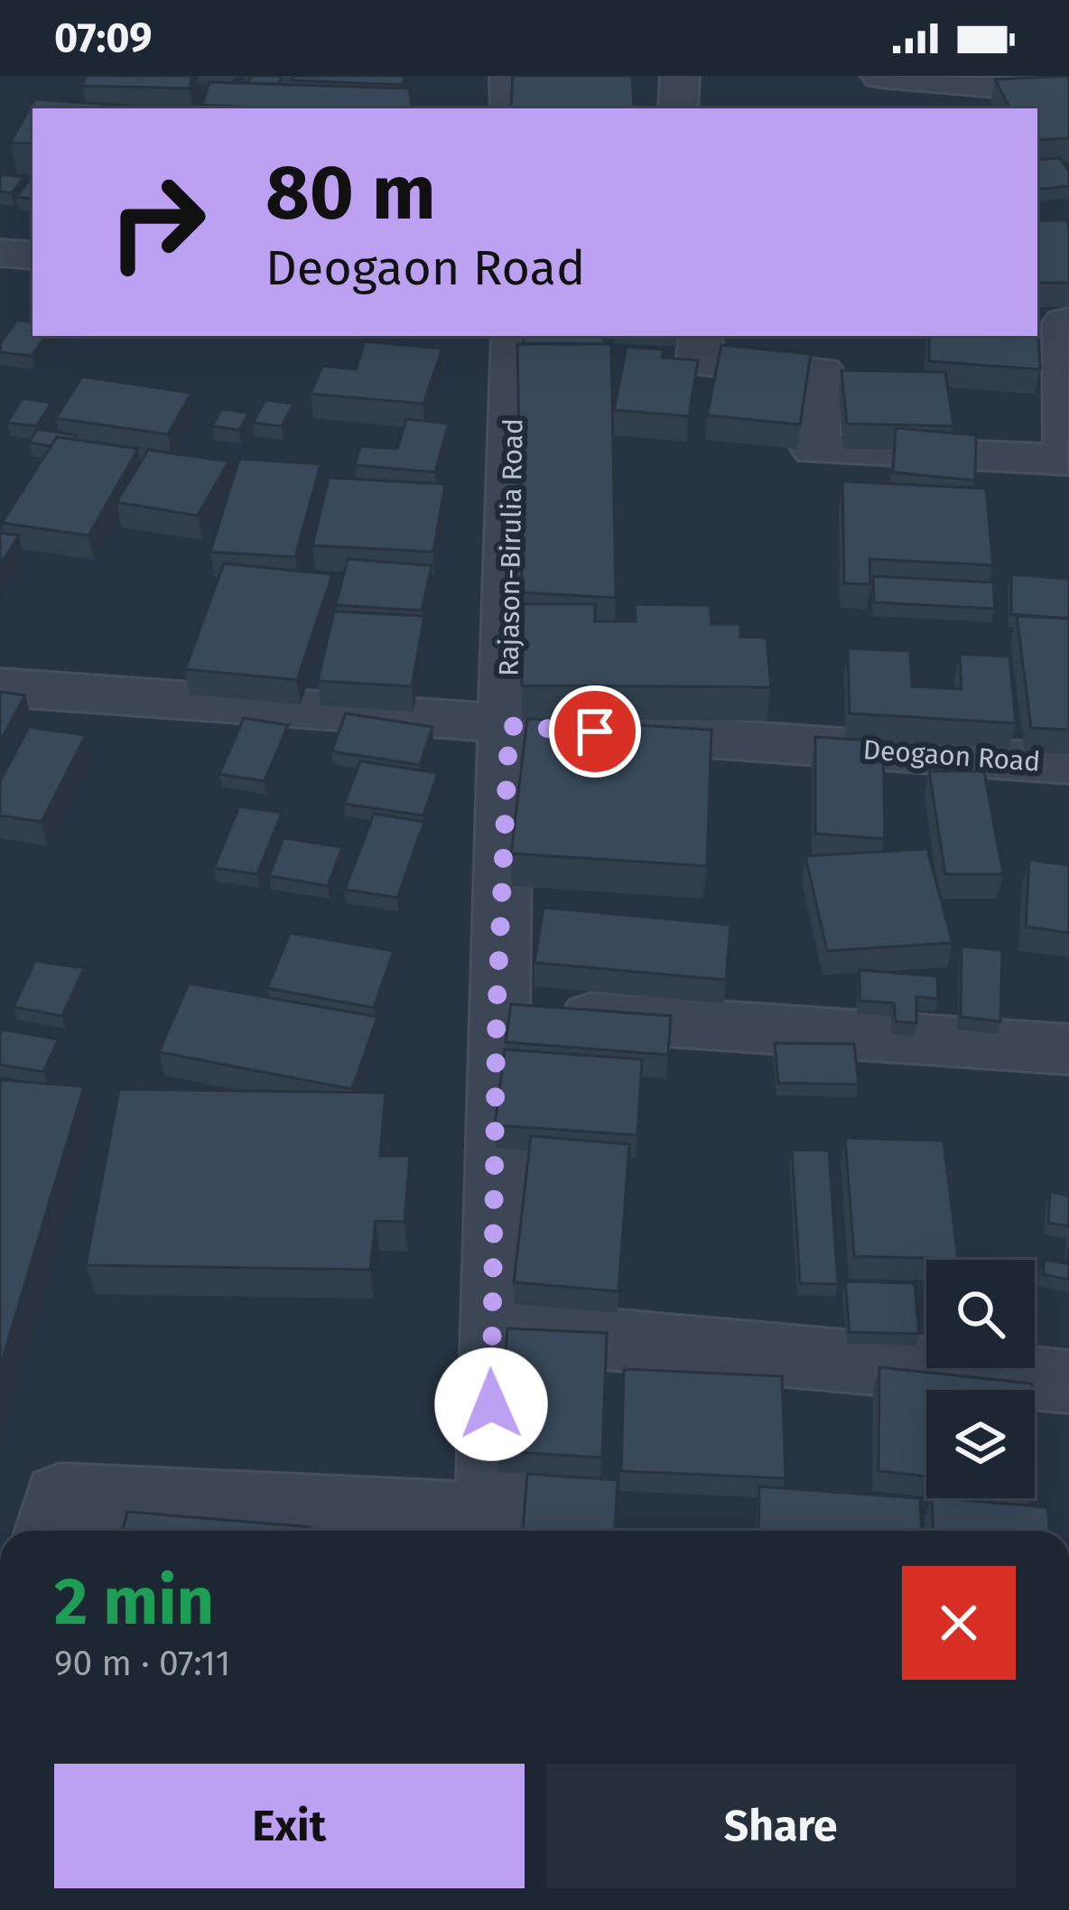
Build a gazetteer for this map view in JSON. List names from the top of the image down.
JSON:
{
  "streets": {
    "street": ["Rajason-Birulia Road", "Deogaon Road"]
  },
  "crossings": [
    ["Rajason-Birulia Road", "Deogaon Road"]
  ],
  "page": {
    "status": "07:09",
    "turn": ["80 m", "Deogaon Road"],
    "heading": ["2 min", "90 m · 07:11"],
    "buttons": ["Exit", "Share"]
  }
}
